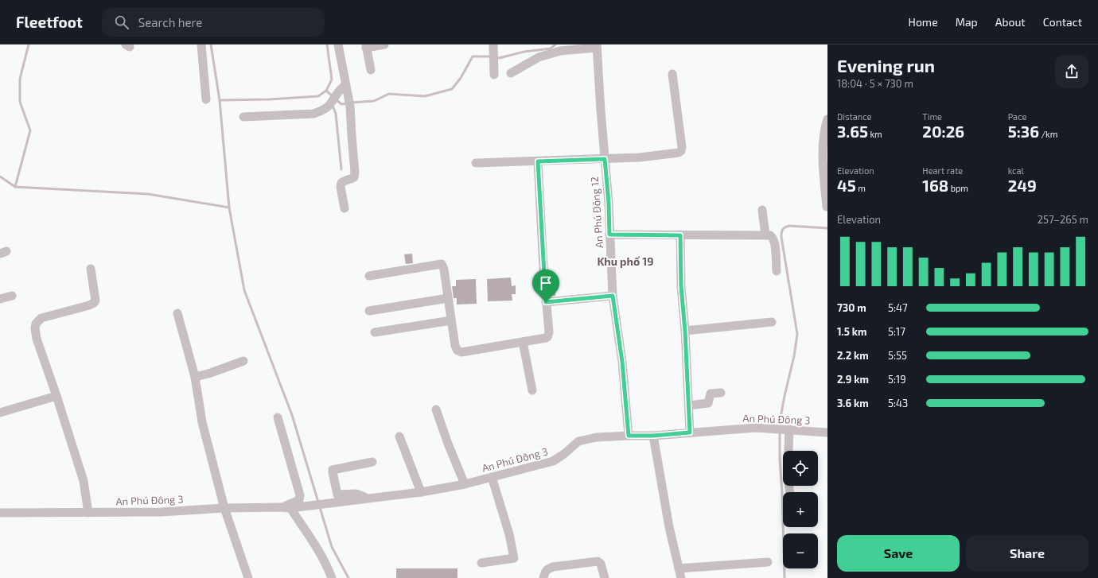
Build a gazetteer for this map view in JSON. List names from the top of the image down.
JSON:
{
  "streets": {
    "street": ["An Phú Đông 12", "An Phú Đông 3"]
  },
  "crossings": [
    ["An Phú Đông 12", "An Phú Đông 3"]
  ],
  "districts": ["Khu phố 19"],
  "page": {
    "header": "Fleetfoot",
    "search": "Search here",
    "nav": [
      "Home",
      "Map",
      "About",
      "Contact"
    ],
    "heading": ["Evening run", "18:04 · 5 × 730 m"],
    "stats": [
      ["Distance", "3.65 km"],
      ["Time", "20:26"],
      ["Pace", "5:36 /km"],
      ["Elevation", "45 m"],
      ["Heart rate", "168 bpm"],
      ["kcal", "249"]
    ],
    "chart": ["Elevation", "257–265 m"],
    "list": [
      {
        "name": "730 m",
        "note": "5:47"
      },
      {
        "name": "1.5 km",
        "note": "5:17"
      },
      {
        "name": "2.2 km",
        "note": "5:55"
      },
      {
        "name": "2.9 km",
        "note": "5:19"
      },
      {
        "name": "3.6 km",
        "note": "5:43"
      }
    ],
    "map_buttons": ["+", "−"],
    "buttons": ["Save", "Share"]
  }
}
